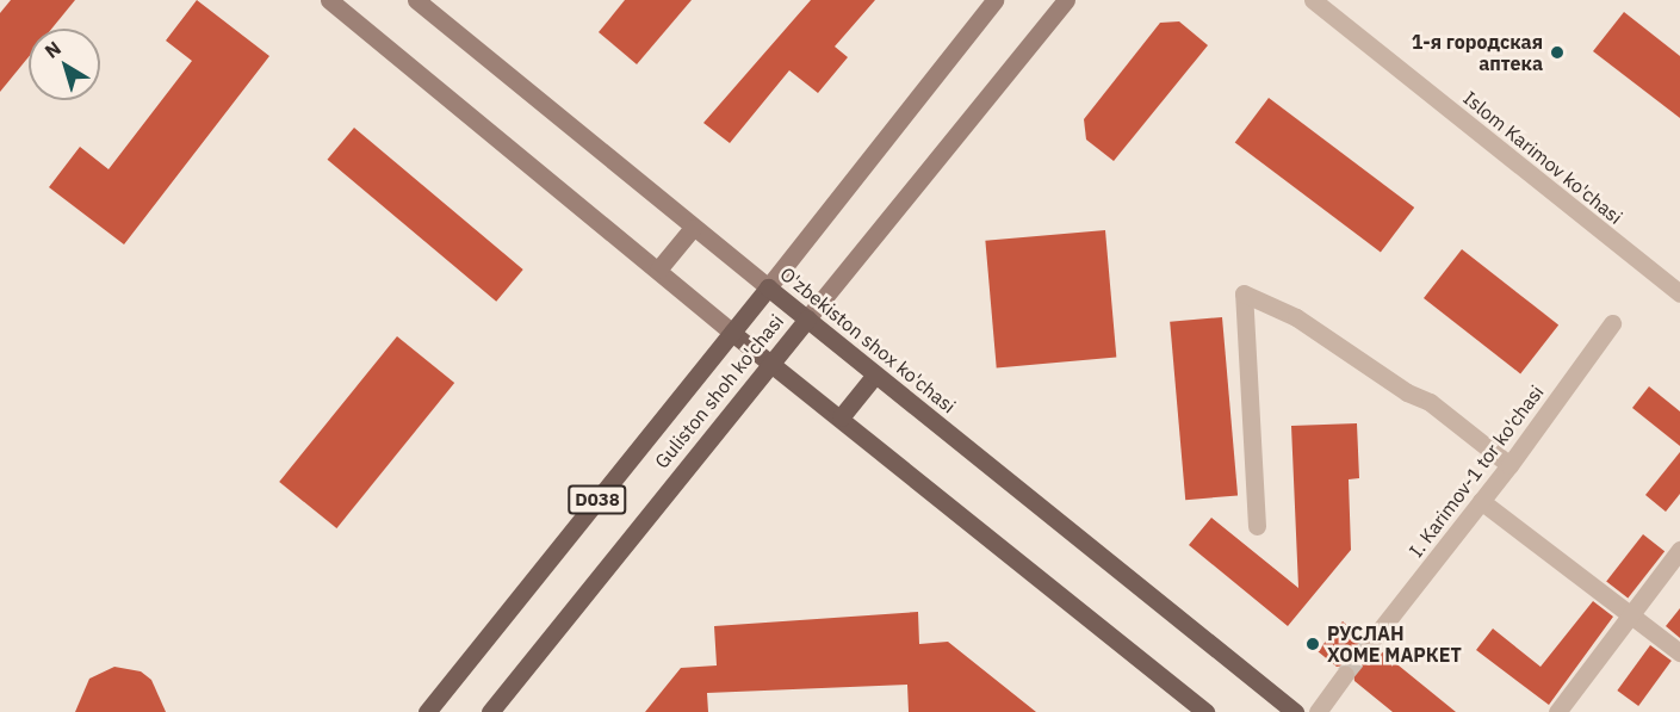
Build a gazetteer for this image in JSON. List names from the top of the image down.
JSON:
{
  "streets": {
    "main road": ["O'zbekiston shox ko'chasi", "Guliston shoh ko'chasi", "D038"],
    "street": ["Islom Karimov ko'chasi", "I. Karimov-1 tor ko'chasi"]
  },
  "crossings": [
    ["O'zbekiston shox ko'chasi", "Guliston shoh ko'chasi"]
  ],
  "places": ["1-я городская аптека", "РУСЛАН ХОМЕ МАРКЕТ"],
  "north": "top left"
}
